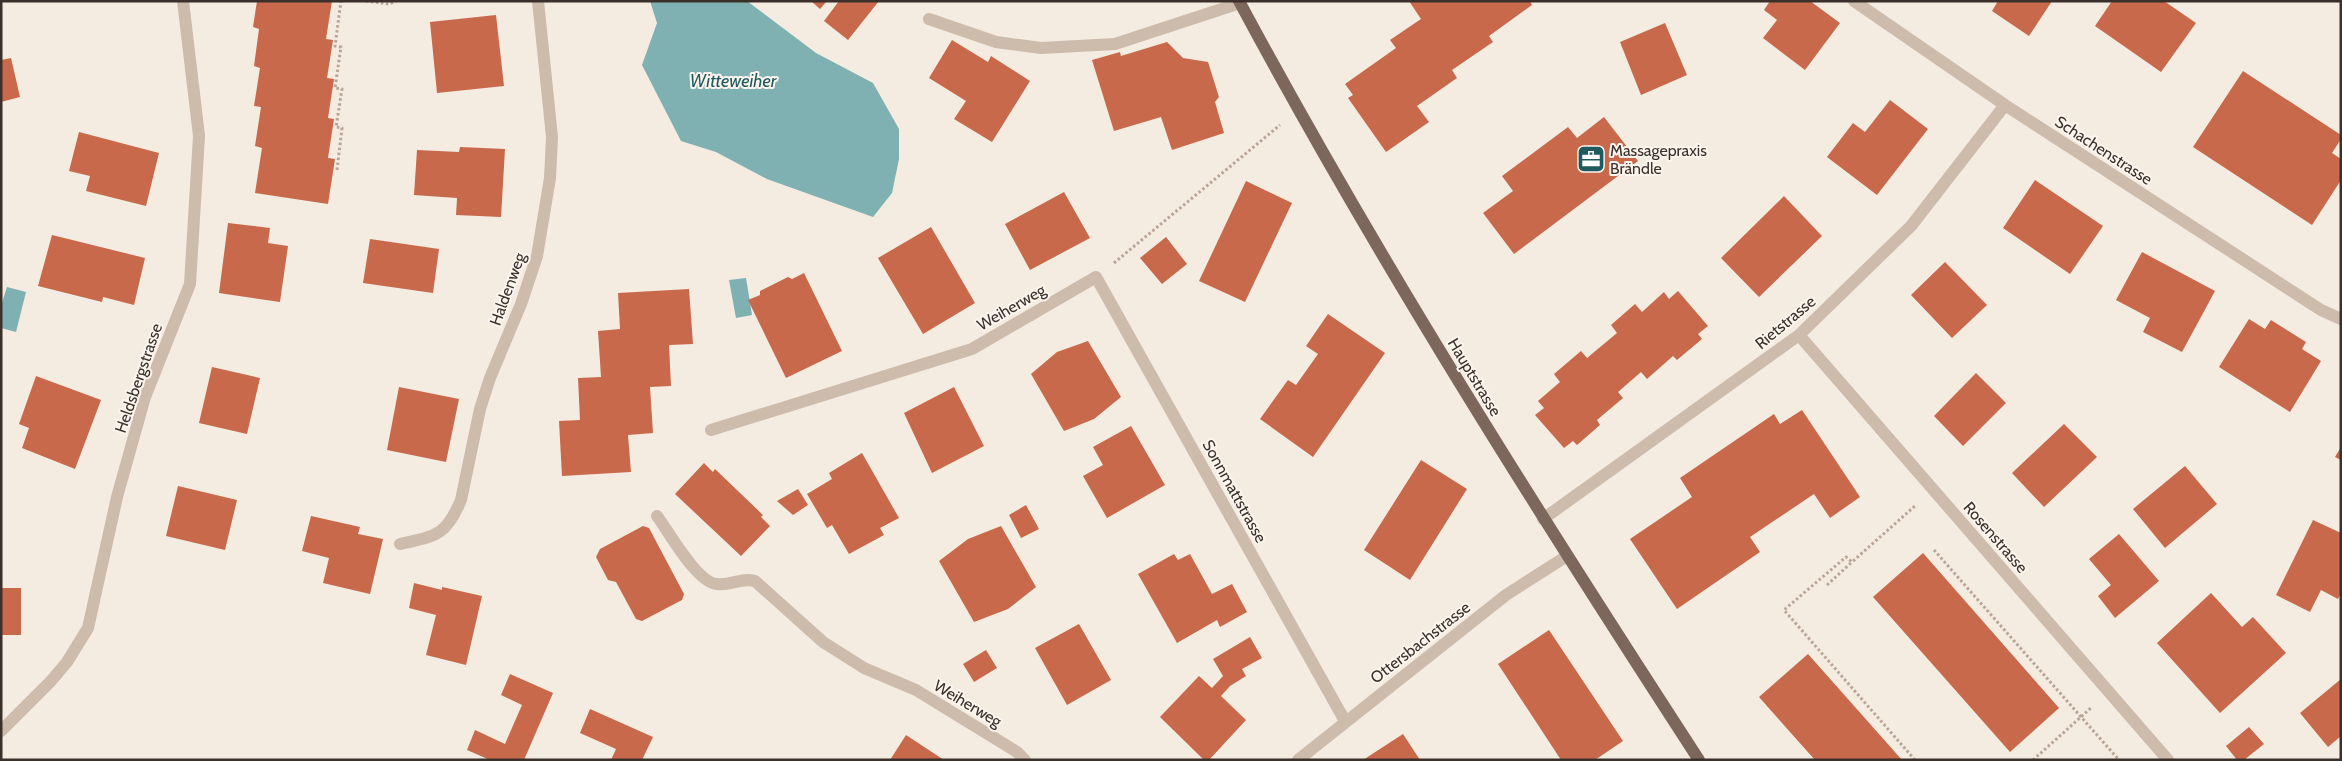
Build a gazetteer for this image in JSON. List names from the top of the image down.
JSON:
{
  "streets": {
    "main road": ["Hauptstrasse"],
    "street": [
      "Schachenstrasse",
      "Haldenweg",
      "Weiherweg",
      "Rietstrasse",
      "Heldsbergstrasse",
      "Sonnmattstrasse",
      "Rosenstrasse",
      "Ottersbachstrasse"
    ]
  },
  "crossings": [
    ["Schachenstrasse", "Rietstrasse"],
    ["Weiherweg", "Sonnmattstrasse"],
    ["Rietstrasse", "Hauptstrasse"],
    ["Rietstrasse", "Rosenstrasse"],
    ["Hauptstrasse", "Ottersbachstrasse"],
    ["Sonnmattstrasse", "Ottersbachstrasse"]
  ],
  "water": ["Witteweiher"],
  "places": {
    "office": ["Massagepraxis Brändle"]
  }
}
